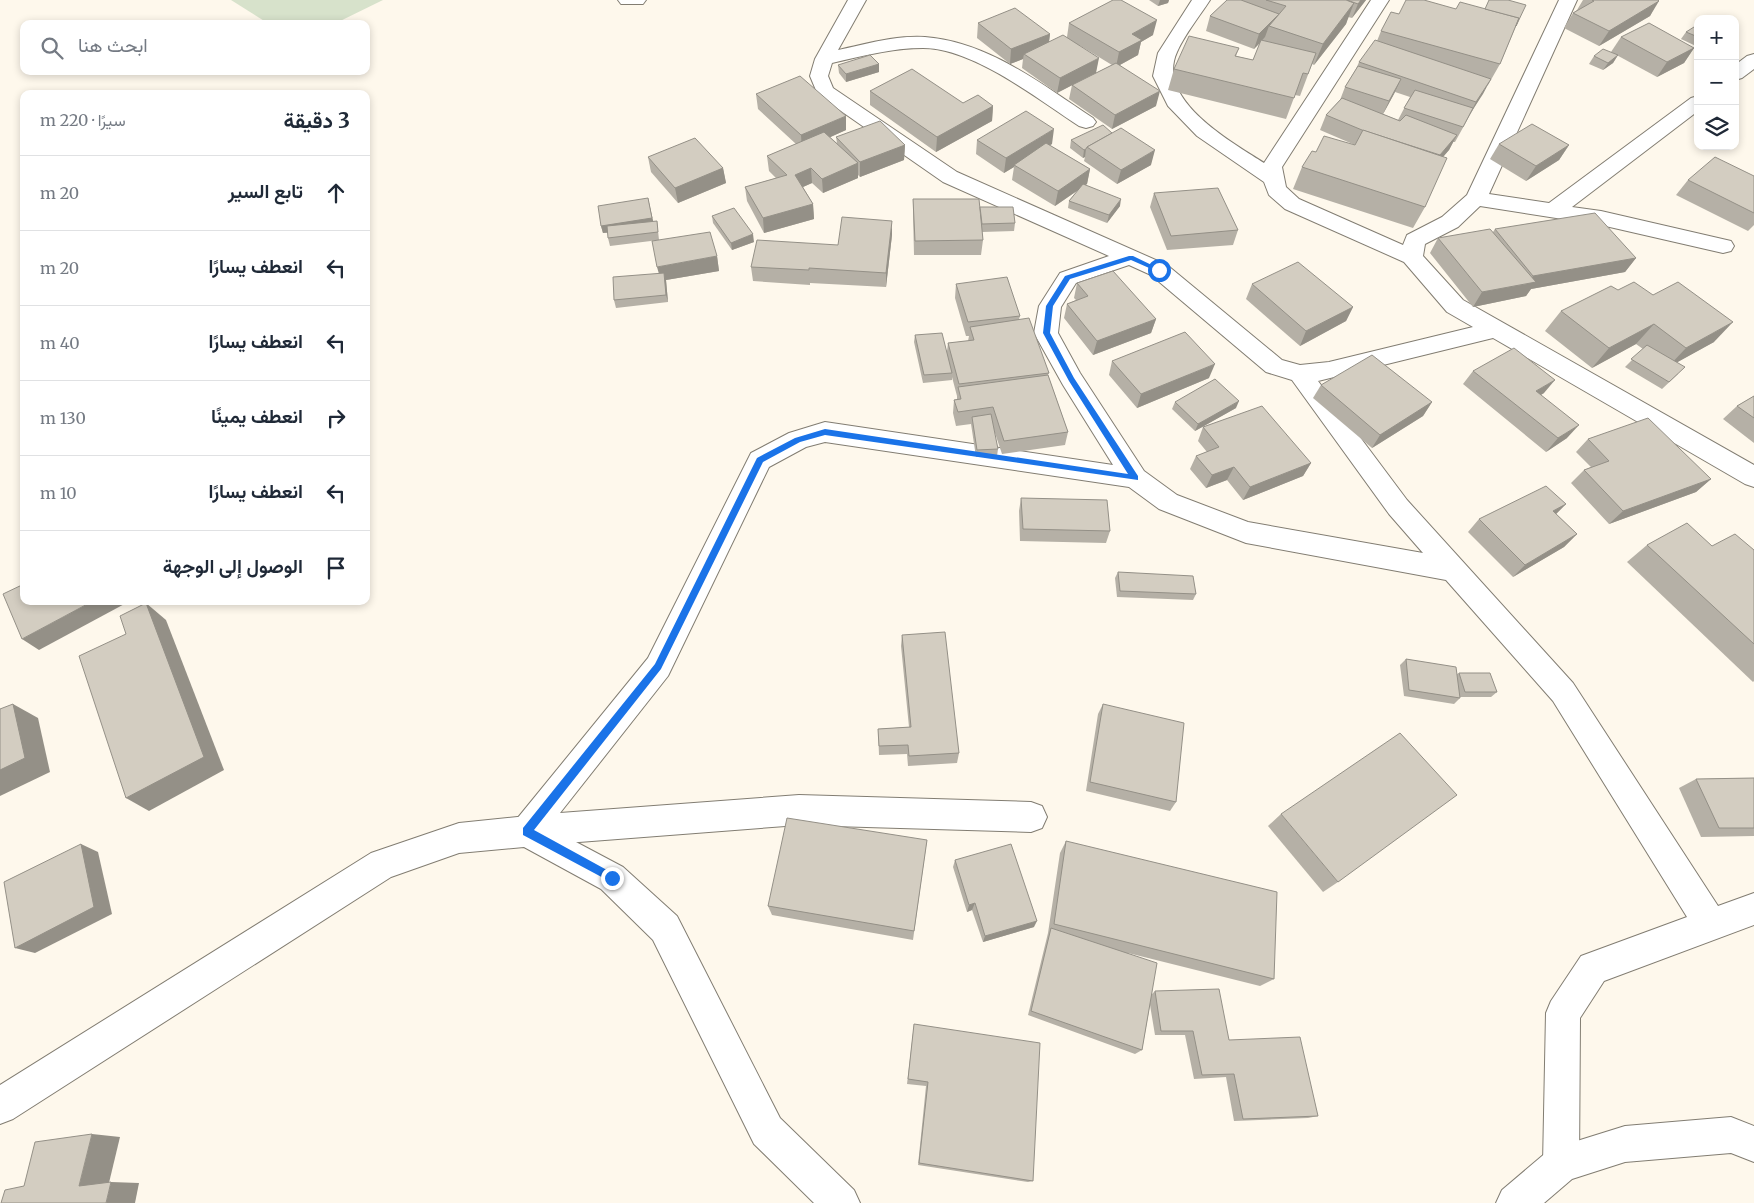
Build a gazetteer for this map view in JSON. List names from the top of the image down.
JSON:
{
  "page": {
    "map_buttons": ["+", "−"],
    "search": "ابحث هنا",
    "heading": ["3 دقيقة", "سيرًا · 220 m"],
    "list": [
      ["تابع السير", "20 m"],
      ["انعطف يسارًا", "20 m"],
      ["انعطف يسارًا", "40 m"],
      ["انعطف يمينًا", "130 m"],
      ["انعطف يسارًا", "10 m"],
      "الوصول إلى الوجهة"
    ]
  }
}
